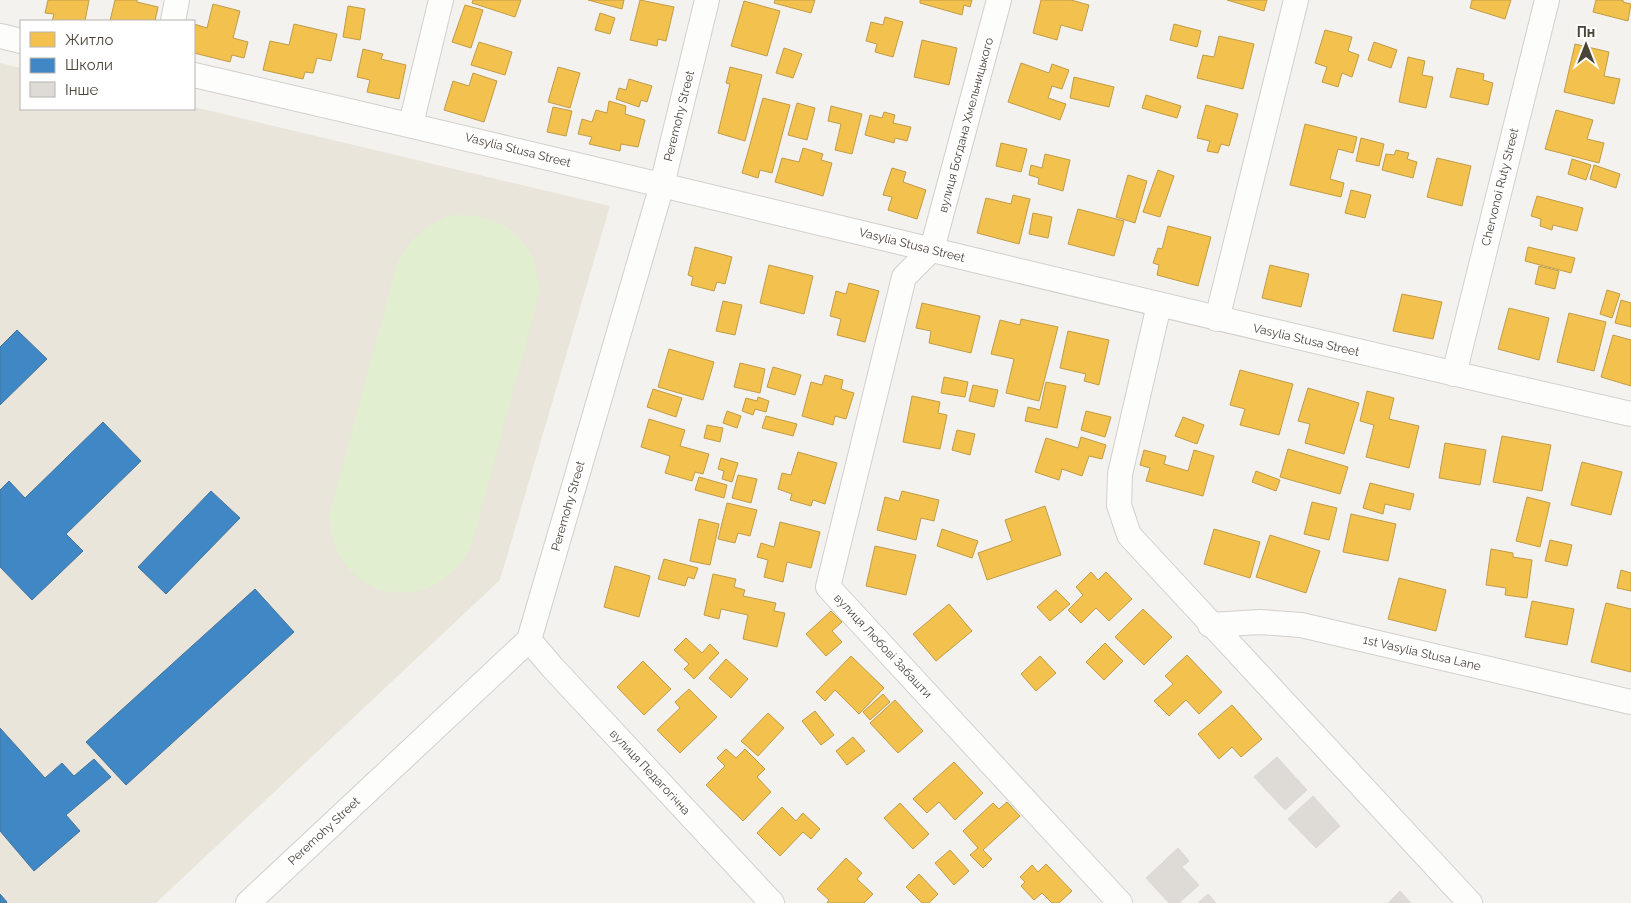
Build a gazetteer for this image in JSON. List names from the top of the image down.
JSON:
{
  "streets": {
    "street": [
      "Peremohy Street",
      "вулиця Богдана Хмельницького",
      "Vasylia Stusa Street",
      "Chervonoi Ruty Street",
      "вулиця Любові Забашти",
      "1st Vasylia Stusa Lane",
      "вулиця Педагогічна"
    ]
  },
  "crossings": [
    ["Peremohy Street", "Vasylia Stusa Street"],
    ["Peremohy Street", "вулиця Педагогічна"],
    ["вулиця Богдана Хмельницького", "Vasylia Stusa Street"],
    ["вулиця Богдана Хмельницького", "вулиця Любові Забашти"],
    ["Vasylia Stusa Street", "Chervonoi Ruty Street"],
    ["Vasylia Stusa Street", "вулиця Любові Забашти"]
  ],
  "legend": ["Житло", "Школи", "Інше"],
  "north": "top"
}
